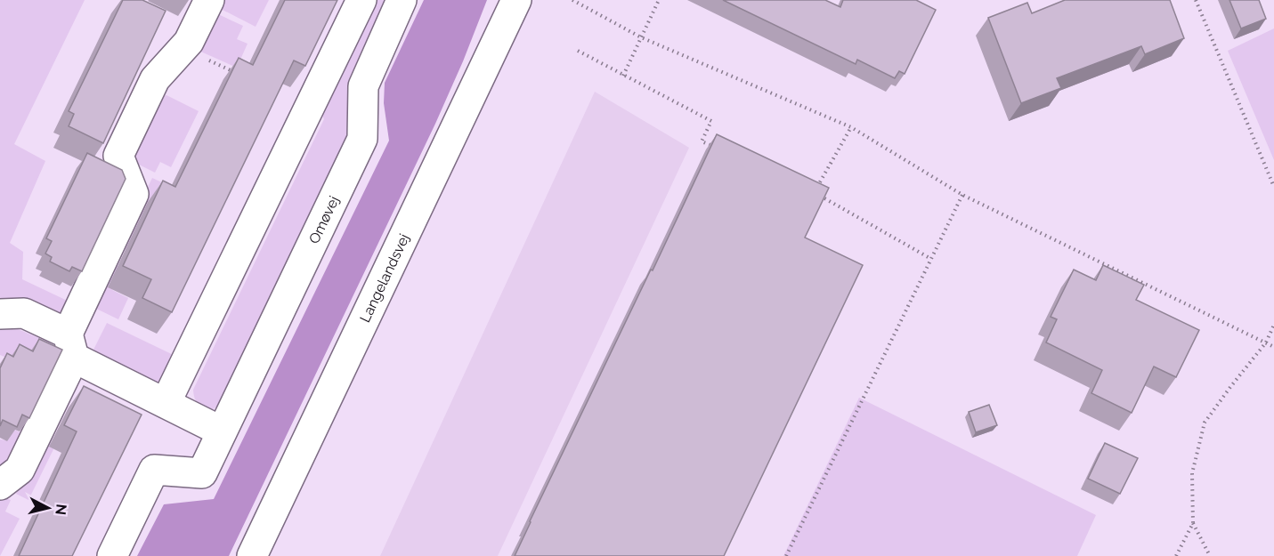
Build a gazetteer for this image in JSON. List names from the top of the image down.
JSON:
{
  "streets": {
    "street": ["Omøvej", "Langelandsvej"]
  },
  "north": "right"
}
